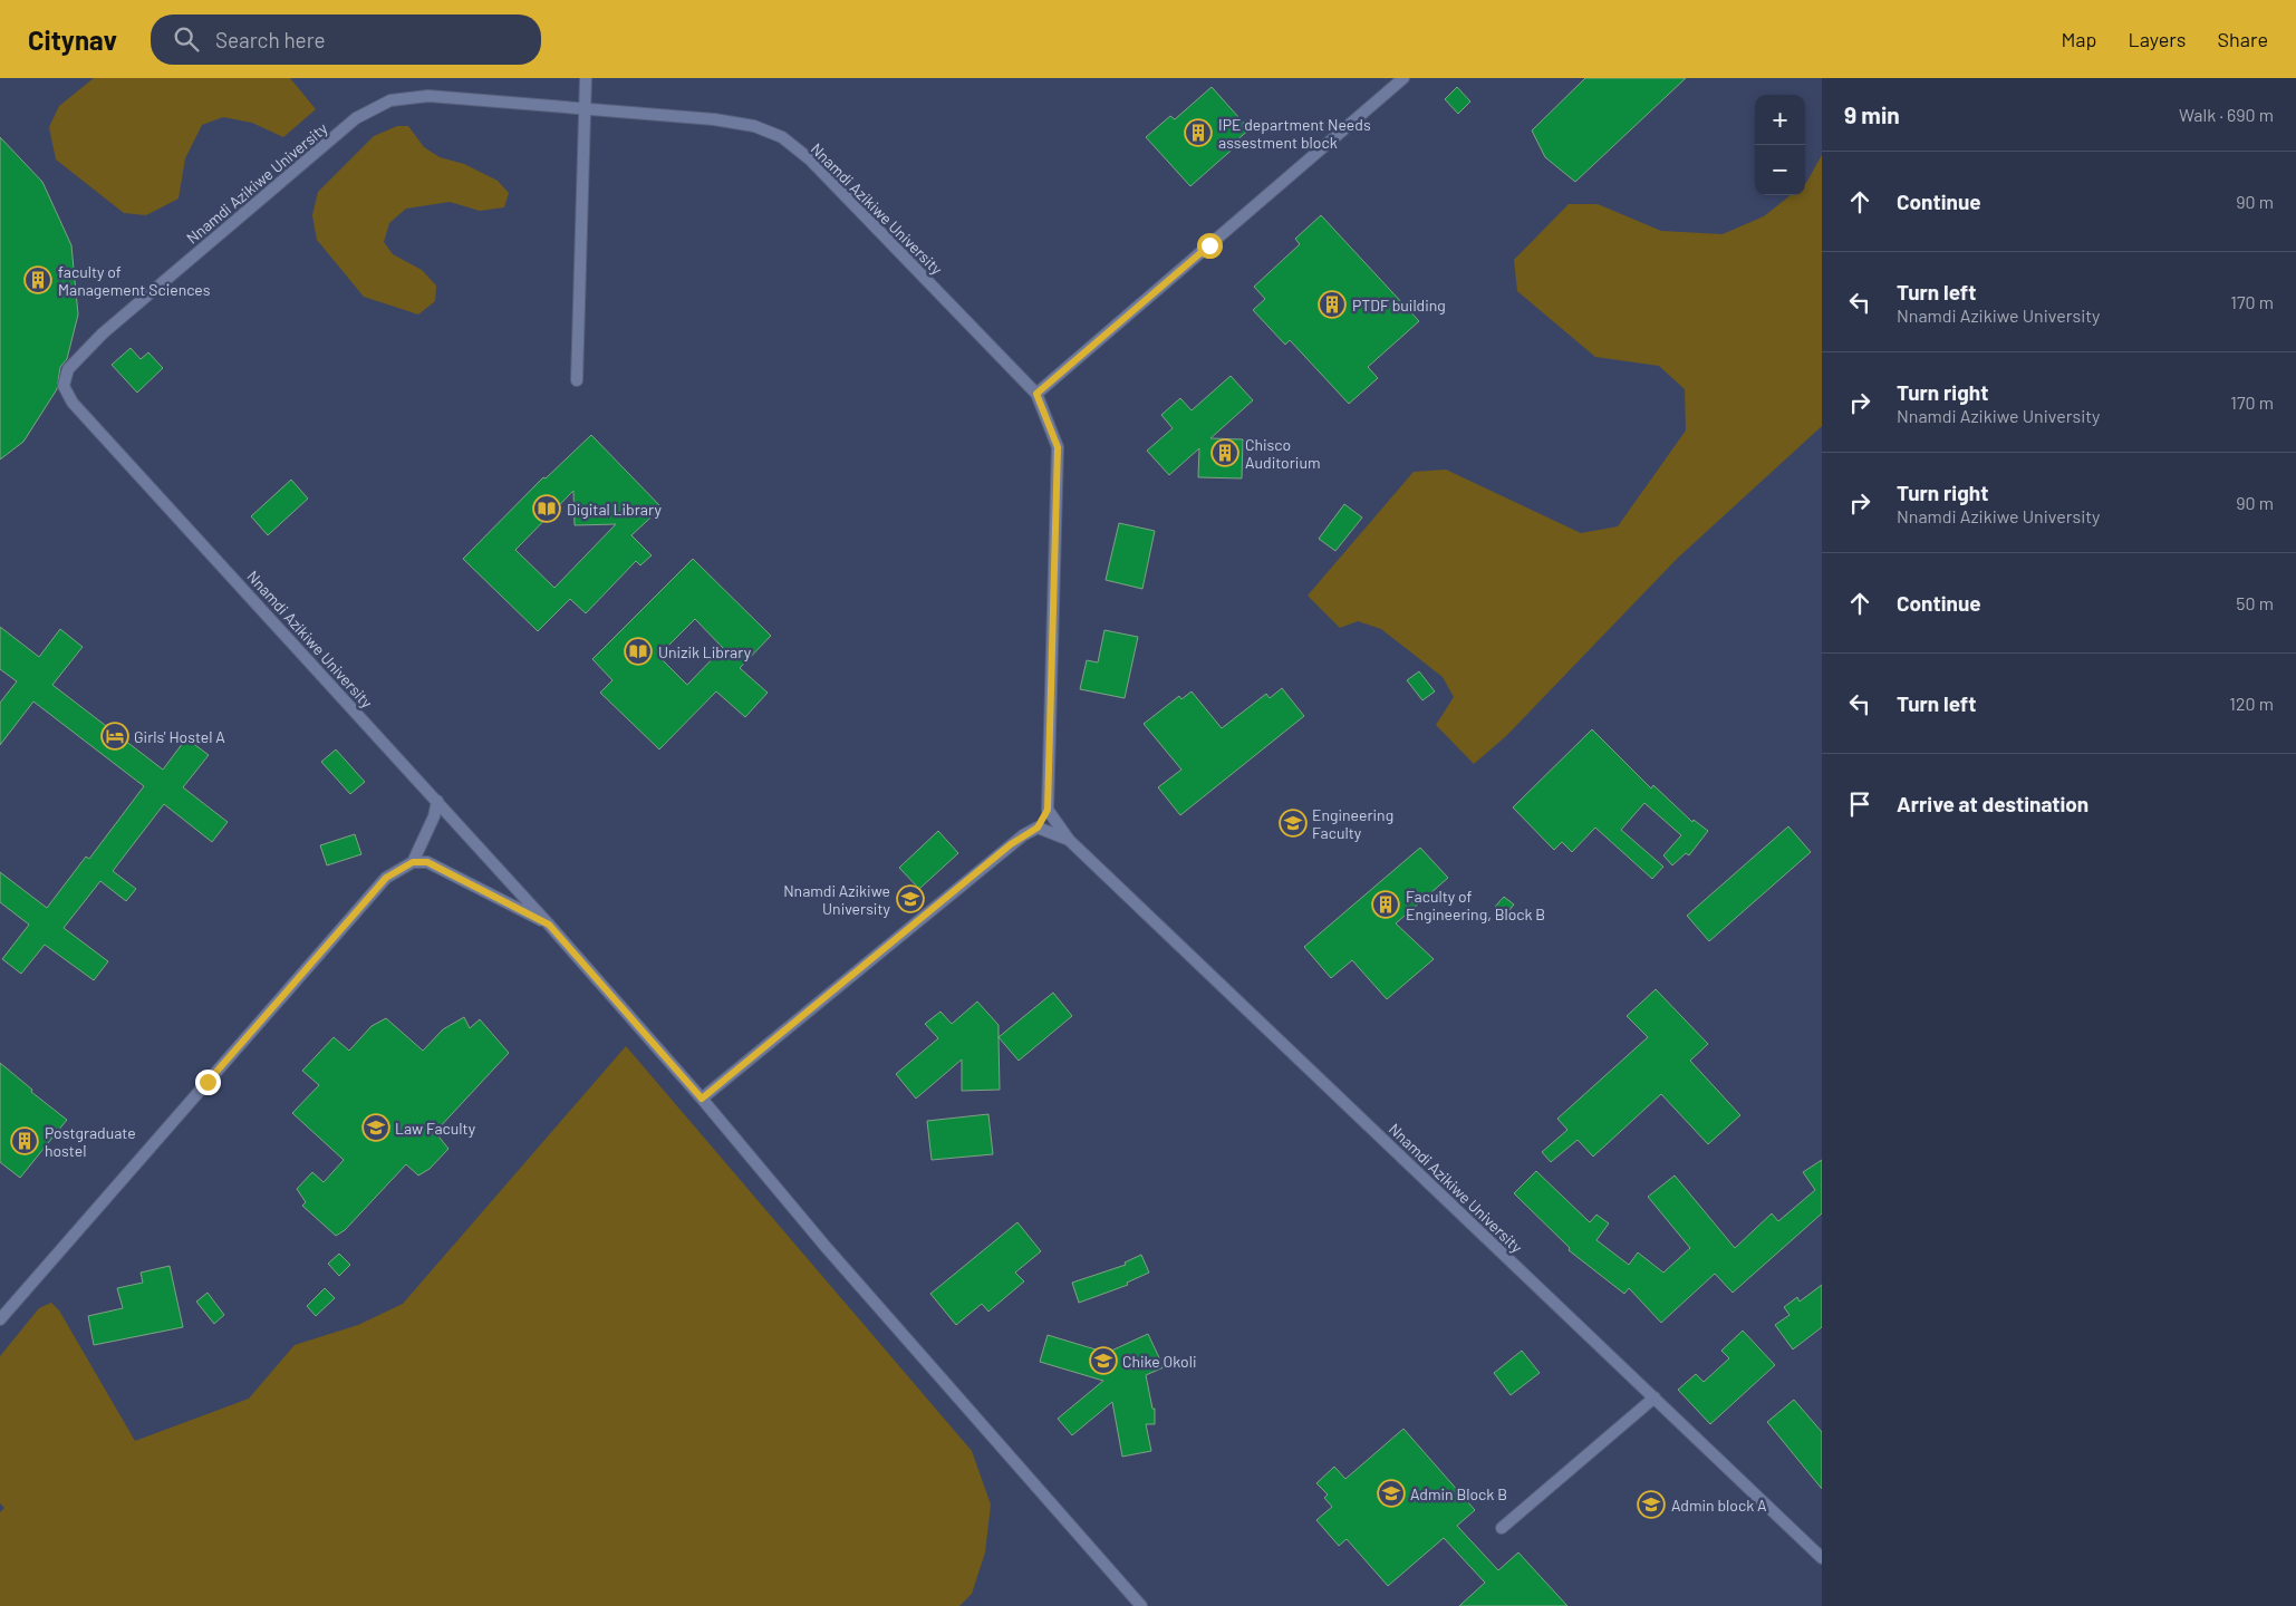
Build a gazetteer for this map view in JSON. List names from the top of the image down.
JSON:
{
  "streets": {
    "street": ["Nnamdi Azikiwe University"]
  },
  "places": {
    "building": [
      "IPE department Needs assestment block",
      "faculty of Management Sciences",
      "PTDF building",
      "Chisco Auditorium",
      "Faculty of Engineering, Block B",
      "Postgraduate hostel"
    ],
    "library": ["Digital Library", "Unizik Library"],
    "hotel": ["Girls' Hostel A"],
    "school or university": [
      "Engineering Faculty",
      "Nnamdi Azikiwe University",
      "Law Faculty",
      "Chike Okoli",
      "Admin Block B",
      "Admin block A"
    ]
  },
  "page": {
    "header": "Citynav",
    "search": "Search here",
    "nav": ["Map", "Layers", "Share"],
    "heading": ["9 min", "Walk · 690 m"],
    "map_buttons": ["+", "−"],
    "list": [
      ["Continue", "90 m"],
      ["Turn left", "Nnamdi Azikiwe University", "170 m"],
      ["Turn right", "Nnamdi Azikiwe University", "170 m"],
      ["Turn right", "Nnamdi Azikiwe University", "90 m"],
      ["Continue", "50 m"],
      ["Turn left", "120 m"],
      "Arrive at destination"
    ]
  }
}
